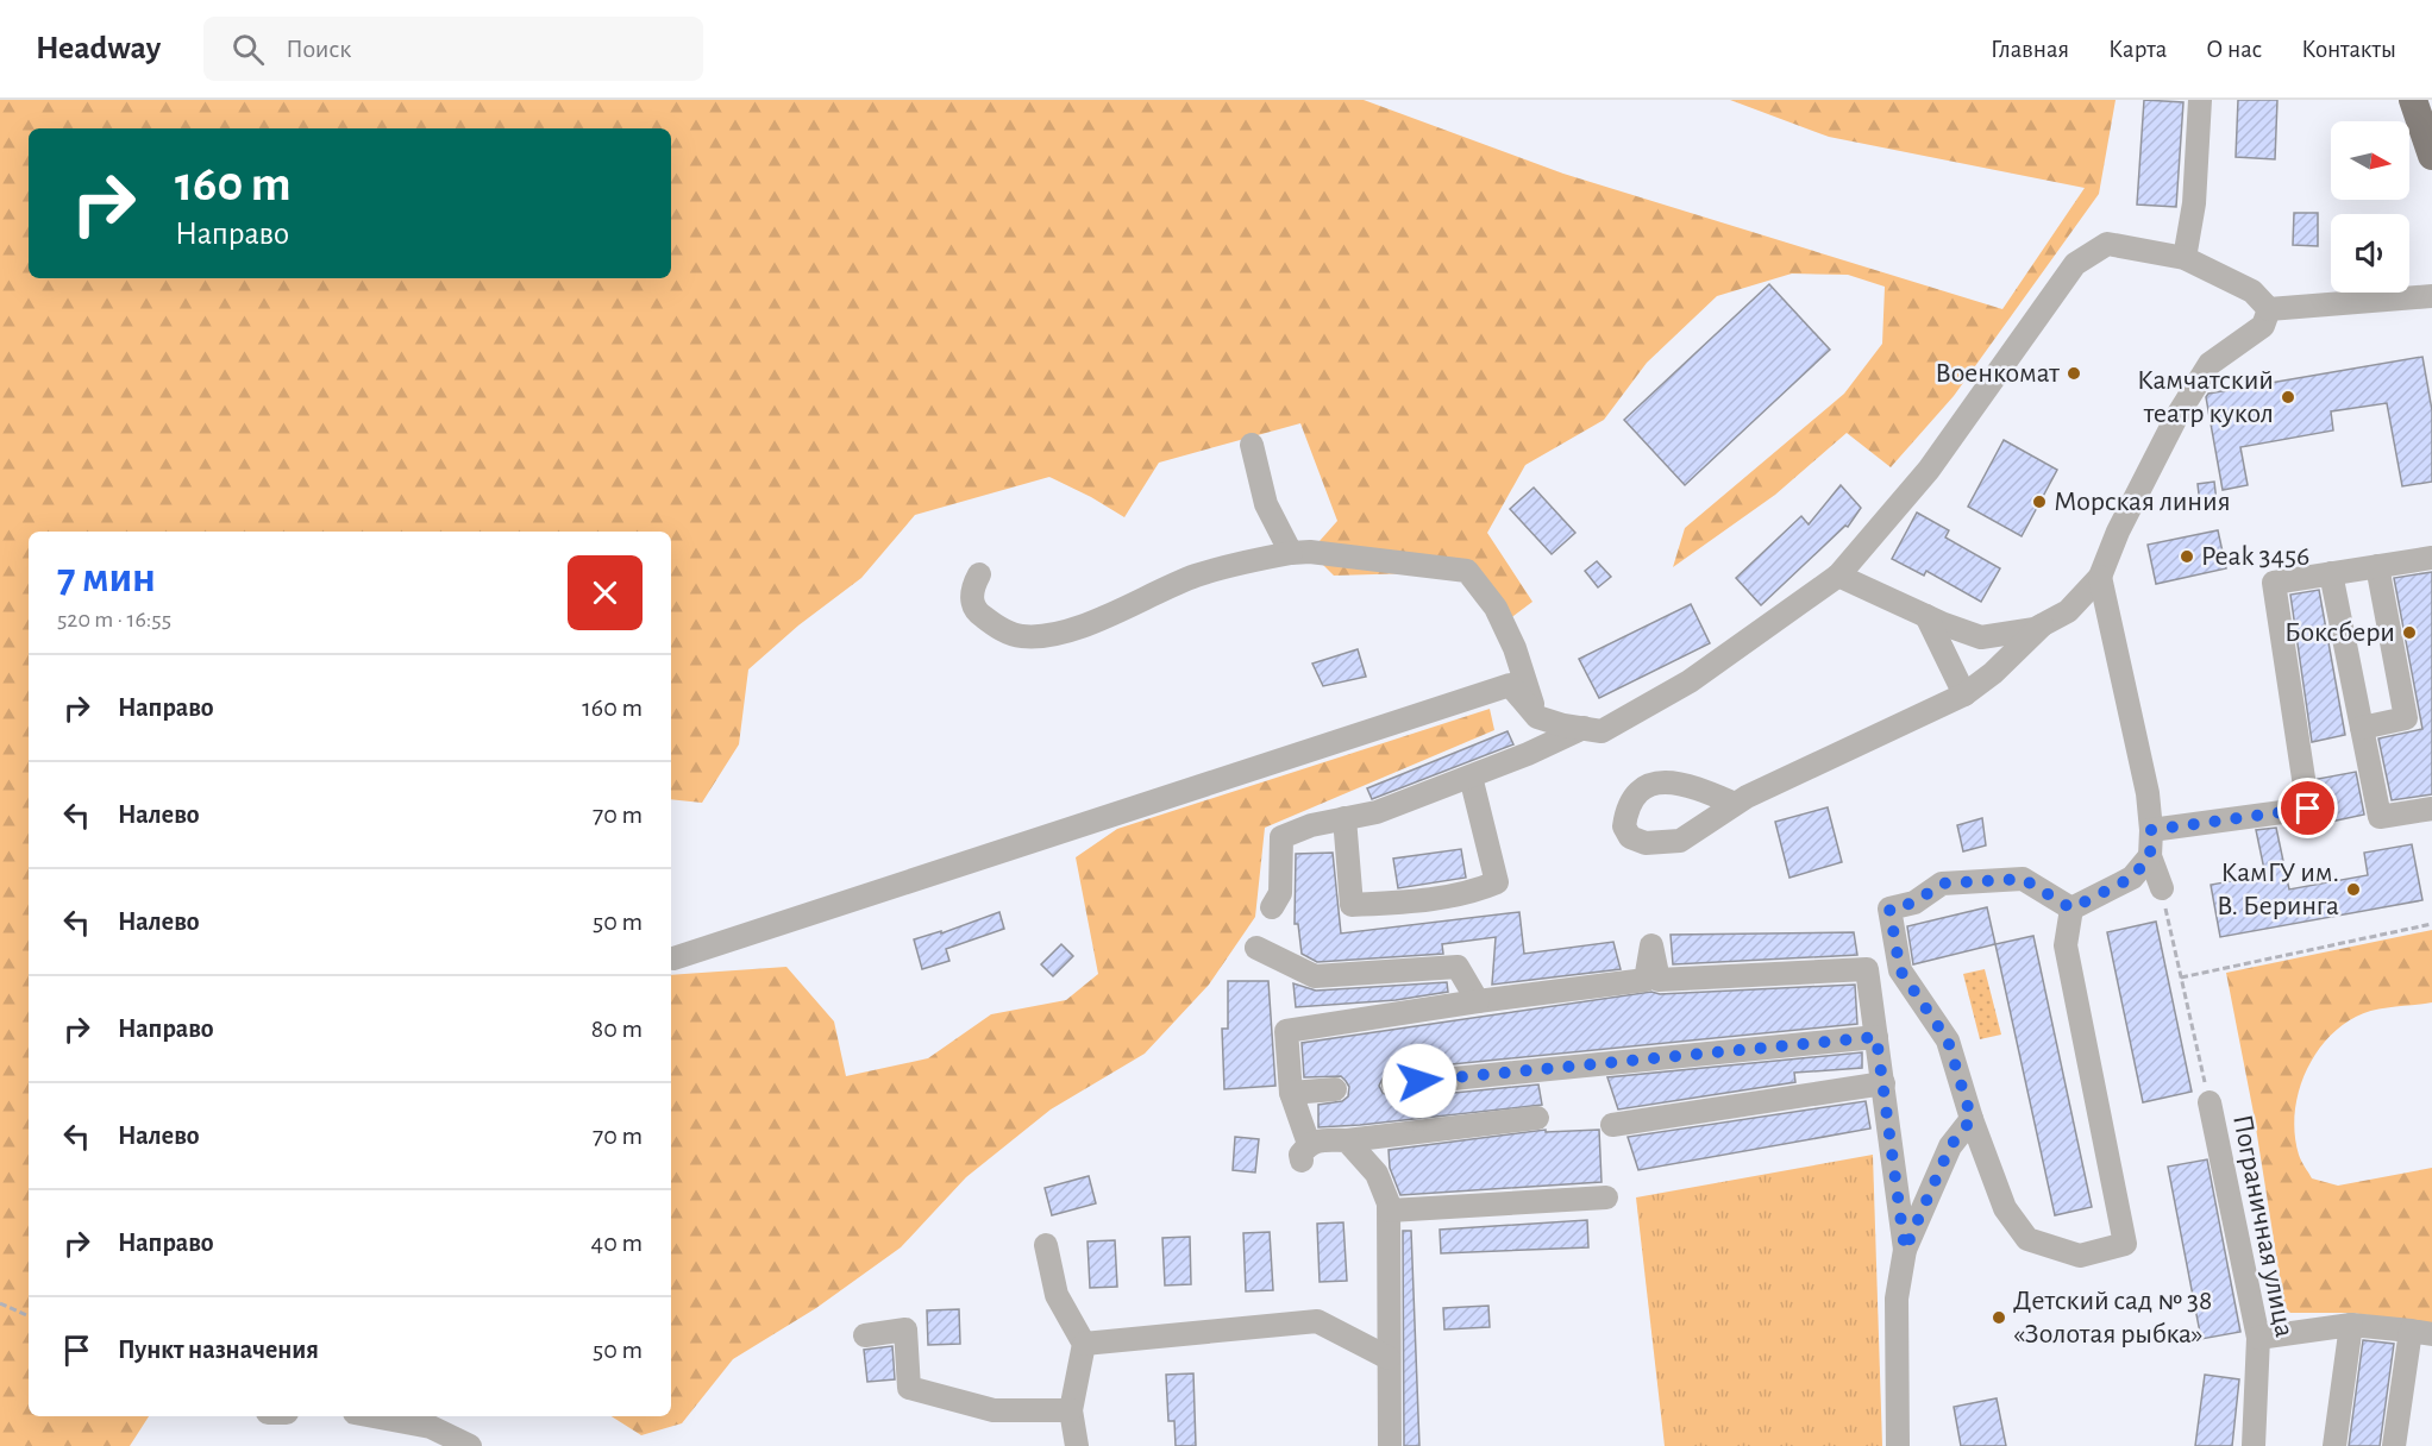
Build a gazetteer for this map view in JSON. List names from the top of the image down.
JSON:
{
  "streets": {
    "street": ["Пограничная улица"]
  },
  "places": [
    "Военкомат",
    "Камчатский театр кукол",
    "Морская линия",
    "Peak 3456",
    "Боксбери",
    "КамГУ им. В. Беринга",
    "Детский сад № 38 «Золотая рыбка»"
  ],
  "north": "right",
  "page": {
    "header": "Headway",
    "search": "Поиск",
    "nav": [
      "Главная",
      "Карта",
      "О нас",
      "Контакты"
    ],
    "turn": ["160 m", "Направо"],
    "heading": ["7 мин", "520 m · 16:55"],
    "list": [
      {
        "name": "Направо",
        "value": "160 m"
      },
      {
        "name": "Налево",
        "value": "70 m"
      },
      {
        "name": "Налево",
        "value": "50 m"
      },
      {
        "name": "Направо",
        "value": "80 m"
      },
      {
        "name": "Налево",
        "value": "70 m"
      },
      {
        "name": "Направо",
        "value": "40 m"
      },
      {
        "name": "Пункт назначения",
        "value": "50 m"
      }
    ]
  }
}
